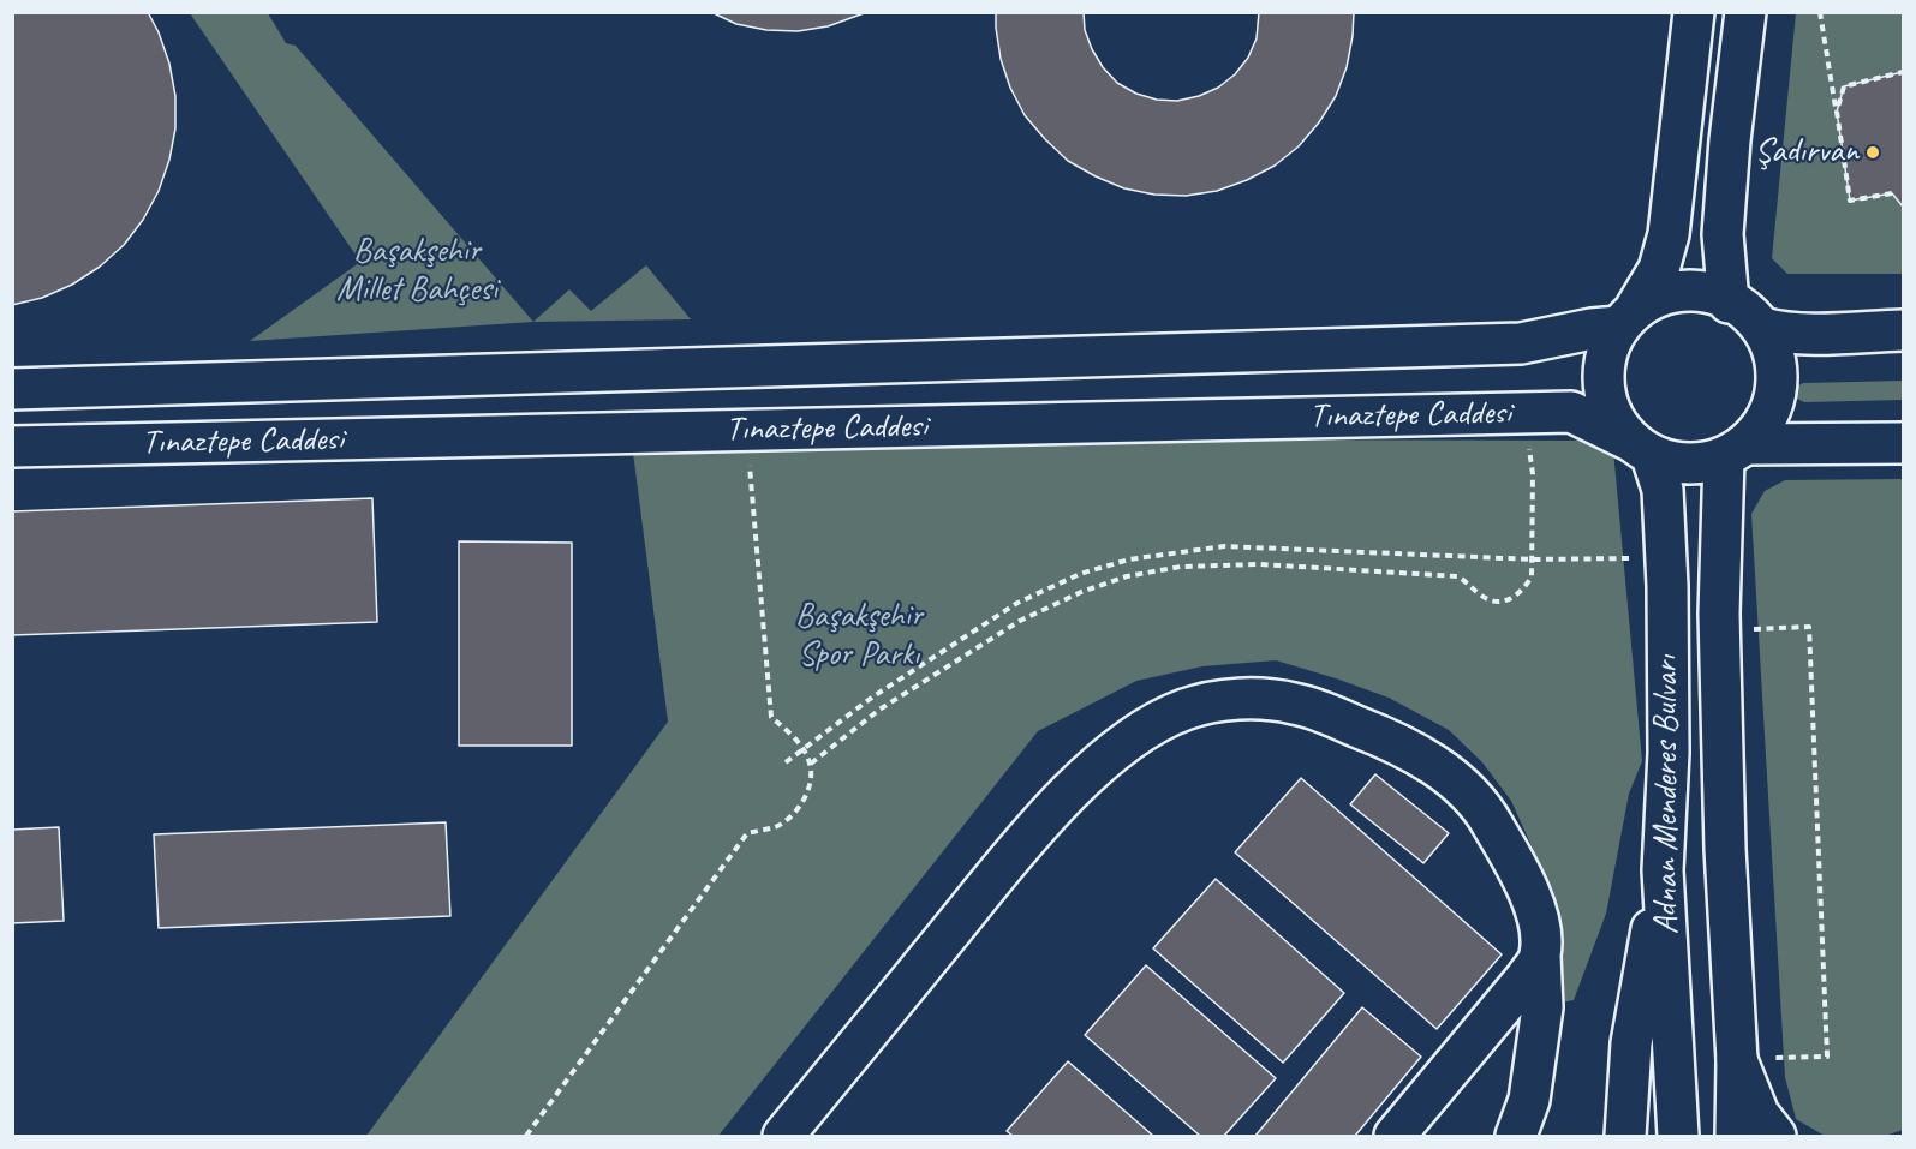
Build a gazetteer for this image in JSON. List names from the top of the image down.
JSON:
{
  "streets": {
    "street": ["Tınaztepe Caddesi", "Adnan Menderes Bulvarı"]
  },
  "crossings": [
    ["Tınaztepe Caddesi", "Adnan Menderes Bulvarı"]
  ],
  "parks": ["Başakşehir Millet Bahçesi", "Başakşehir Spor Parkı"],
  "places": ["Şadırvan"]
}
